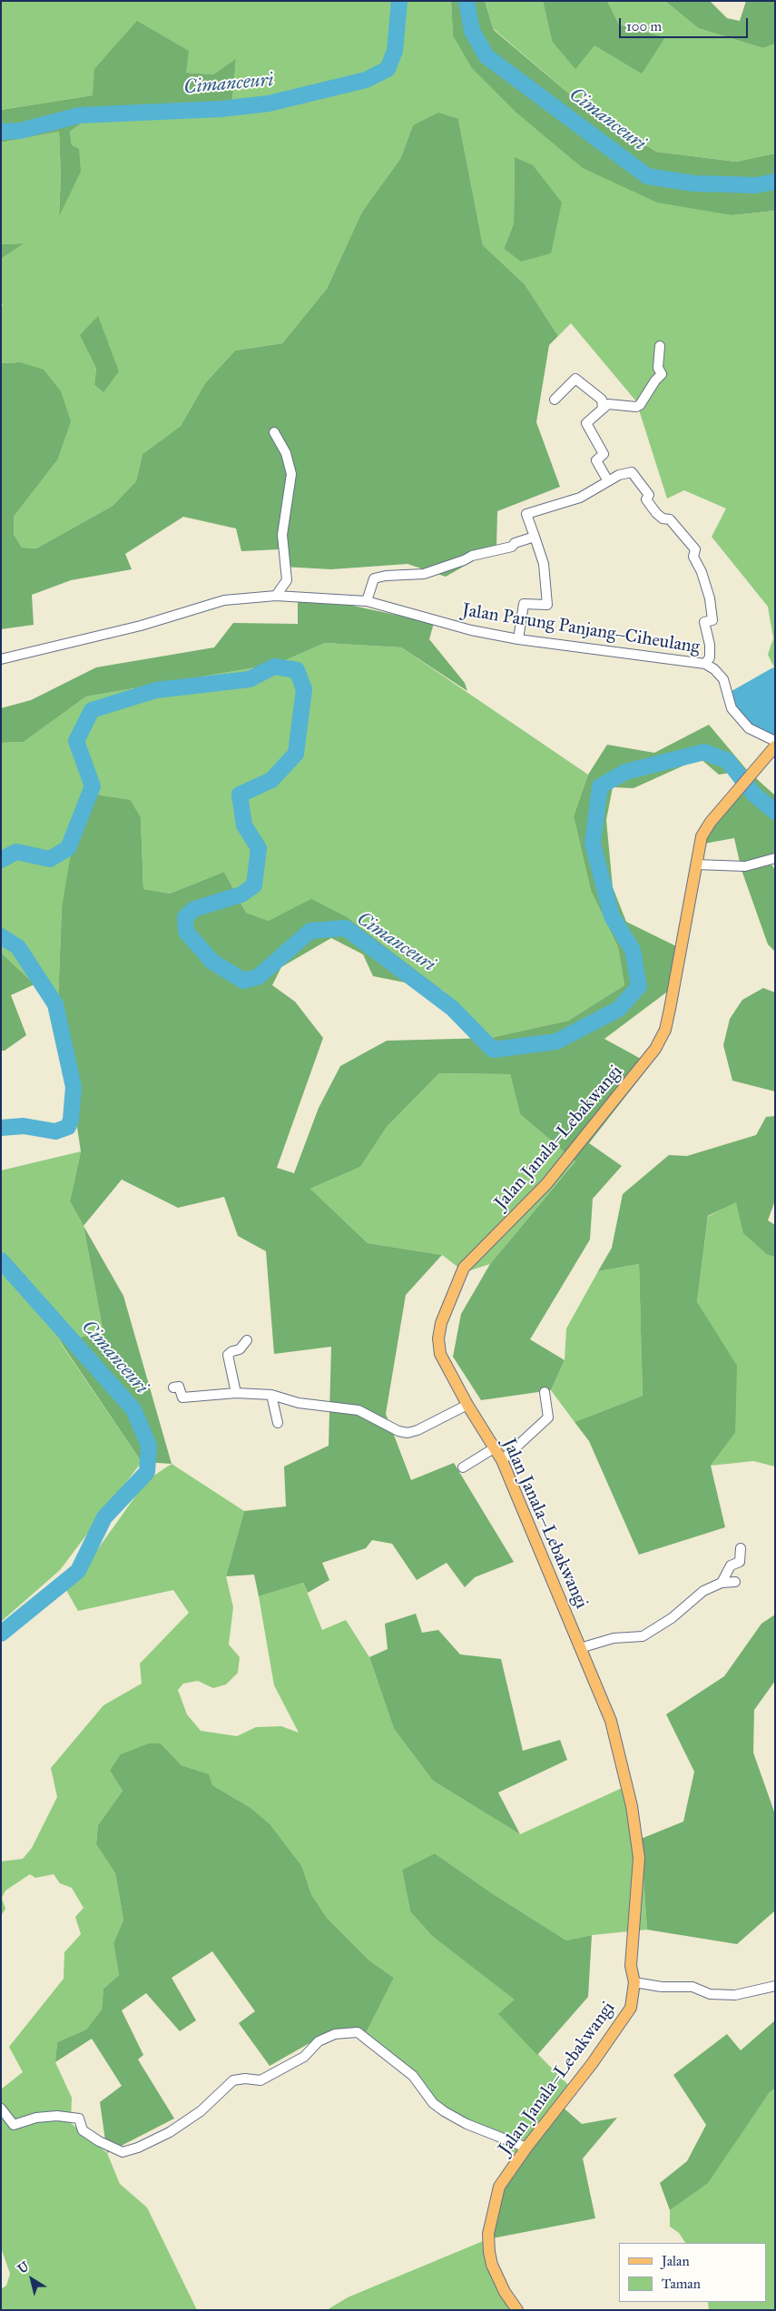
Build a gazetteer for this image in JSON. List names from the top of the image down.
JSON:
{
  "streets": {
    "main road": ["Jalan Janala–Lebakwangi"],
    "street": ["Jalan Parung Panjang–Ciheulang"]
  },
  "water": ["Cimanceuri"],
  "legend": ["Jalan", "Taman"],
  "scale_bar": "100 m",
  "north": "top left"
}
